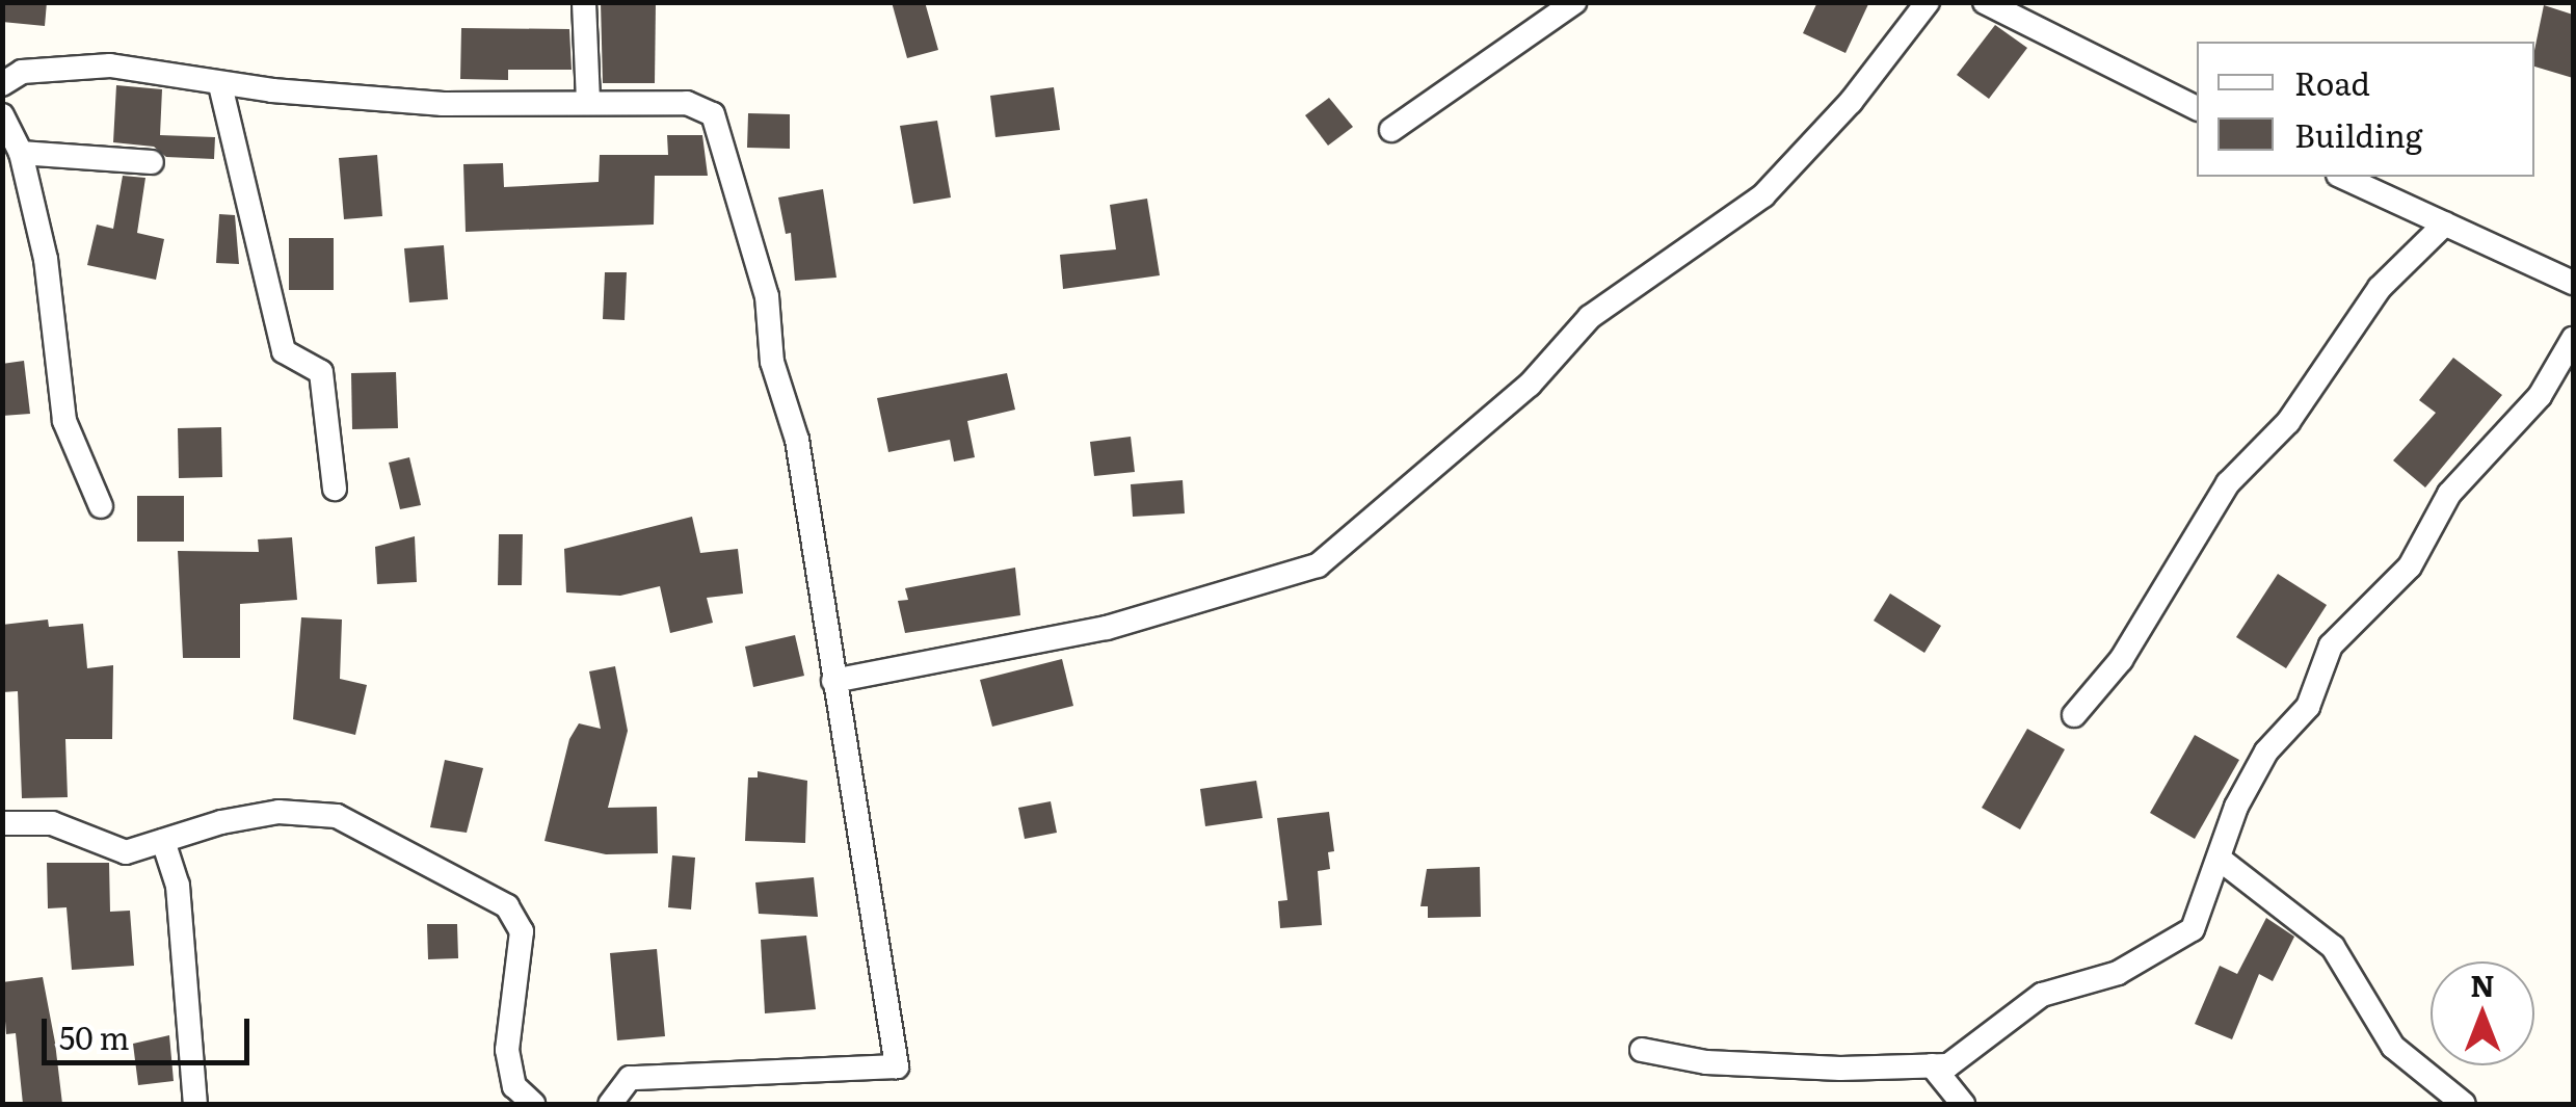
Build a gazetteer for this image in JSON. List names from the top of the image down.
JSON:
{
  "legend": ["Road", "Building"],
  "scale_bar": "50 m",
  "north": "top"
}
